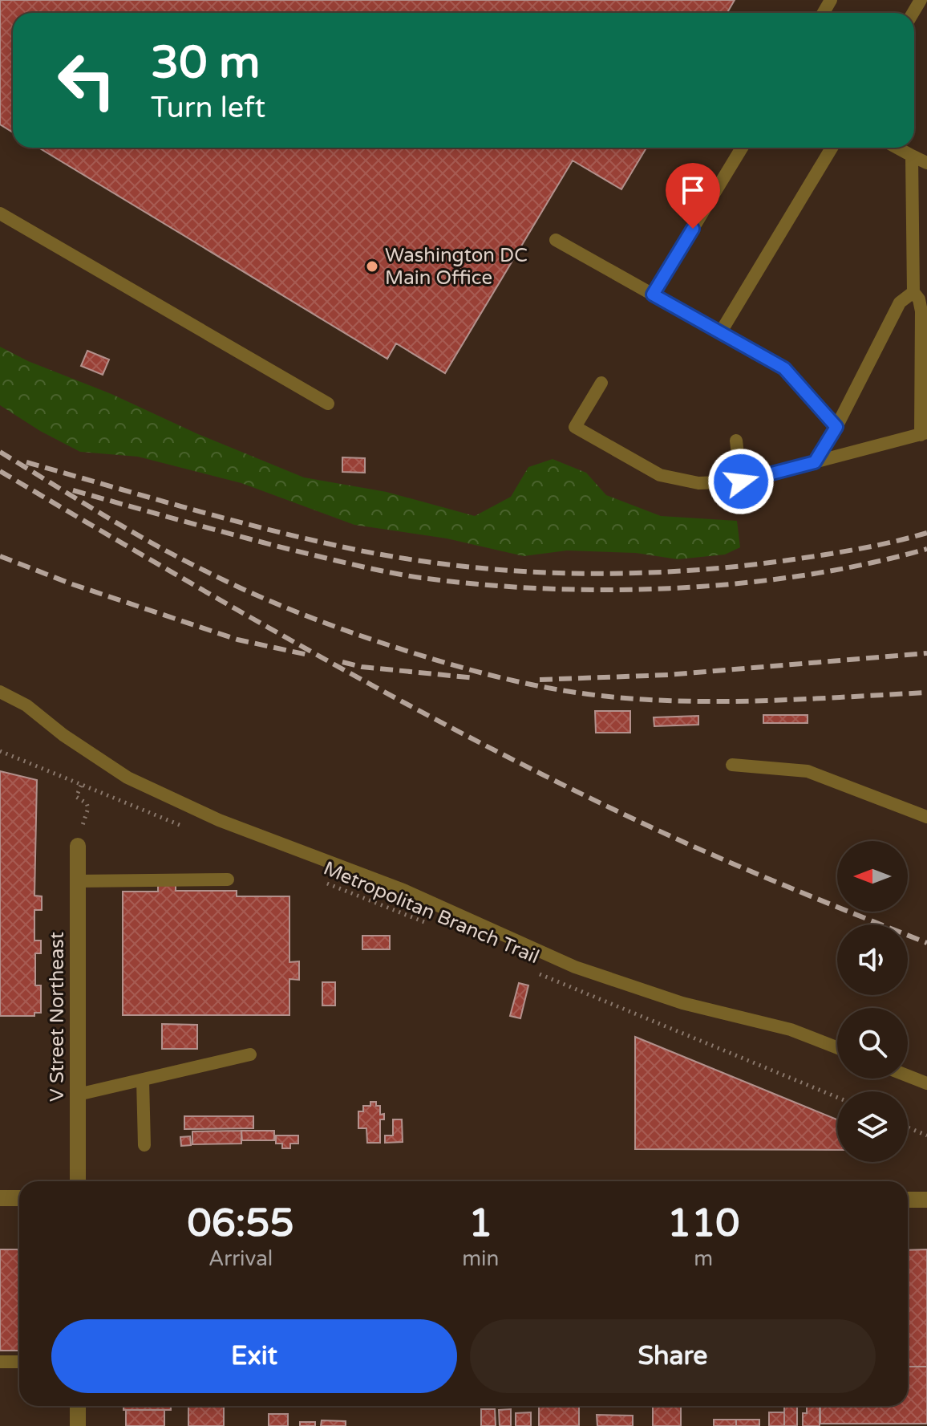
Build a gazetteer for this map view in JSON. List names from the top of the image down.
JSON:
{
  "streets": {
    "street": ["V Street Northeast"],
    "path": ["Metropolitan Branch Trail"]
  },
  "places": ["Washington DC Main Office"],
  "north": "left",
  "page": {
    "turn": ["30 m", "Turn left"],
    "eta": [
      "06:55",
      "Arrival",
      "1",
      "min",
      "110",
      "m"
    ],
    "buttons": ["Exit", "Share"]
  }
}
